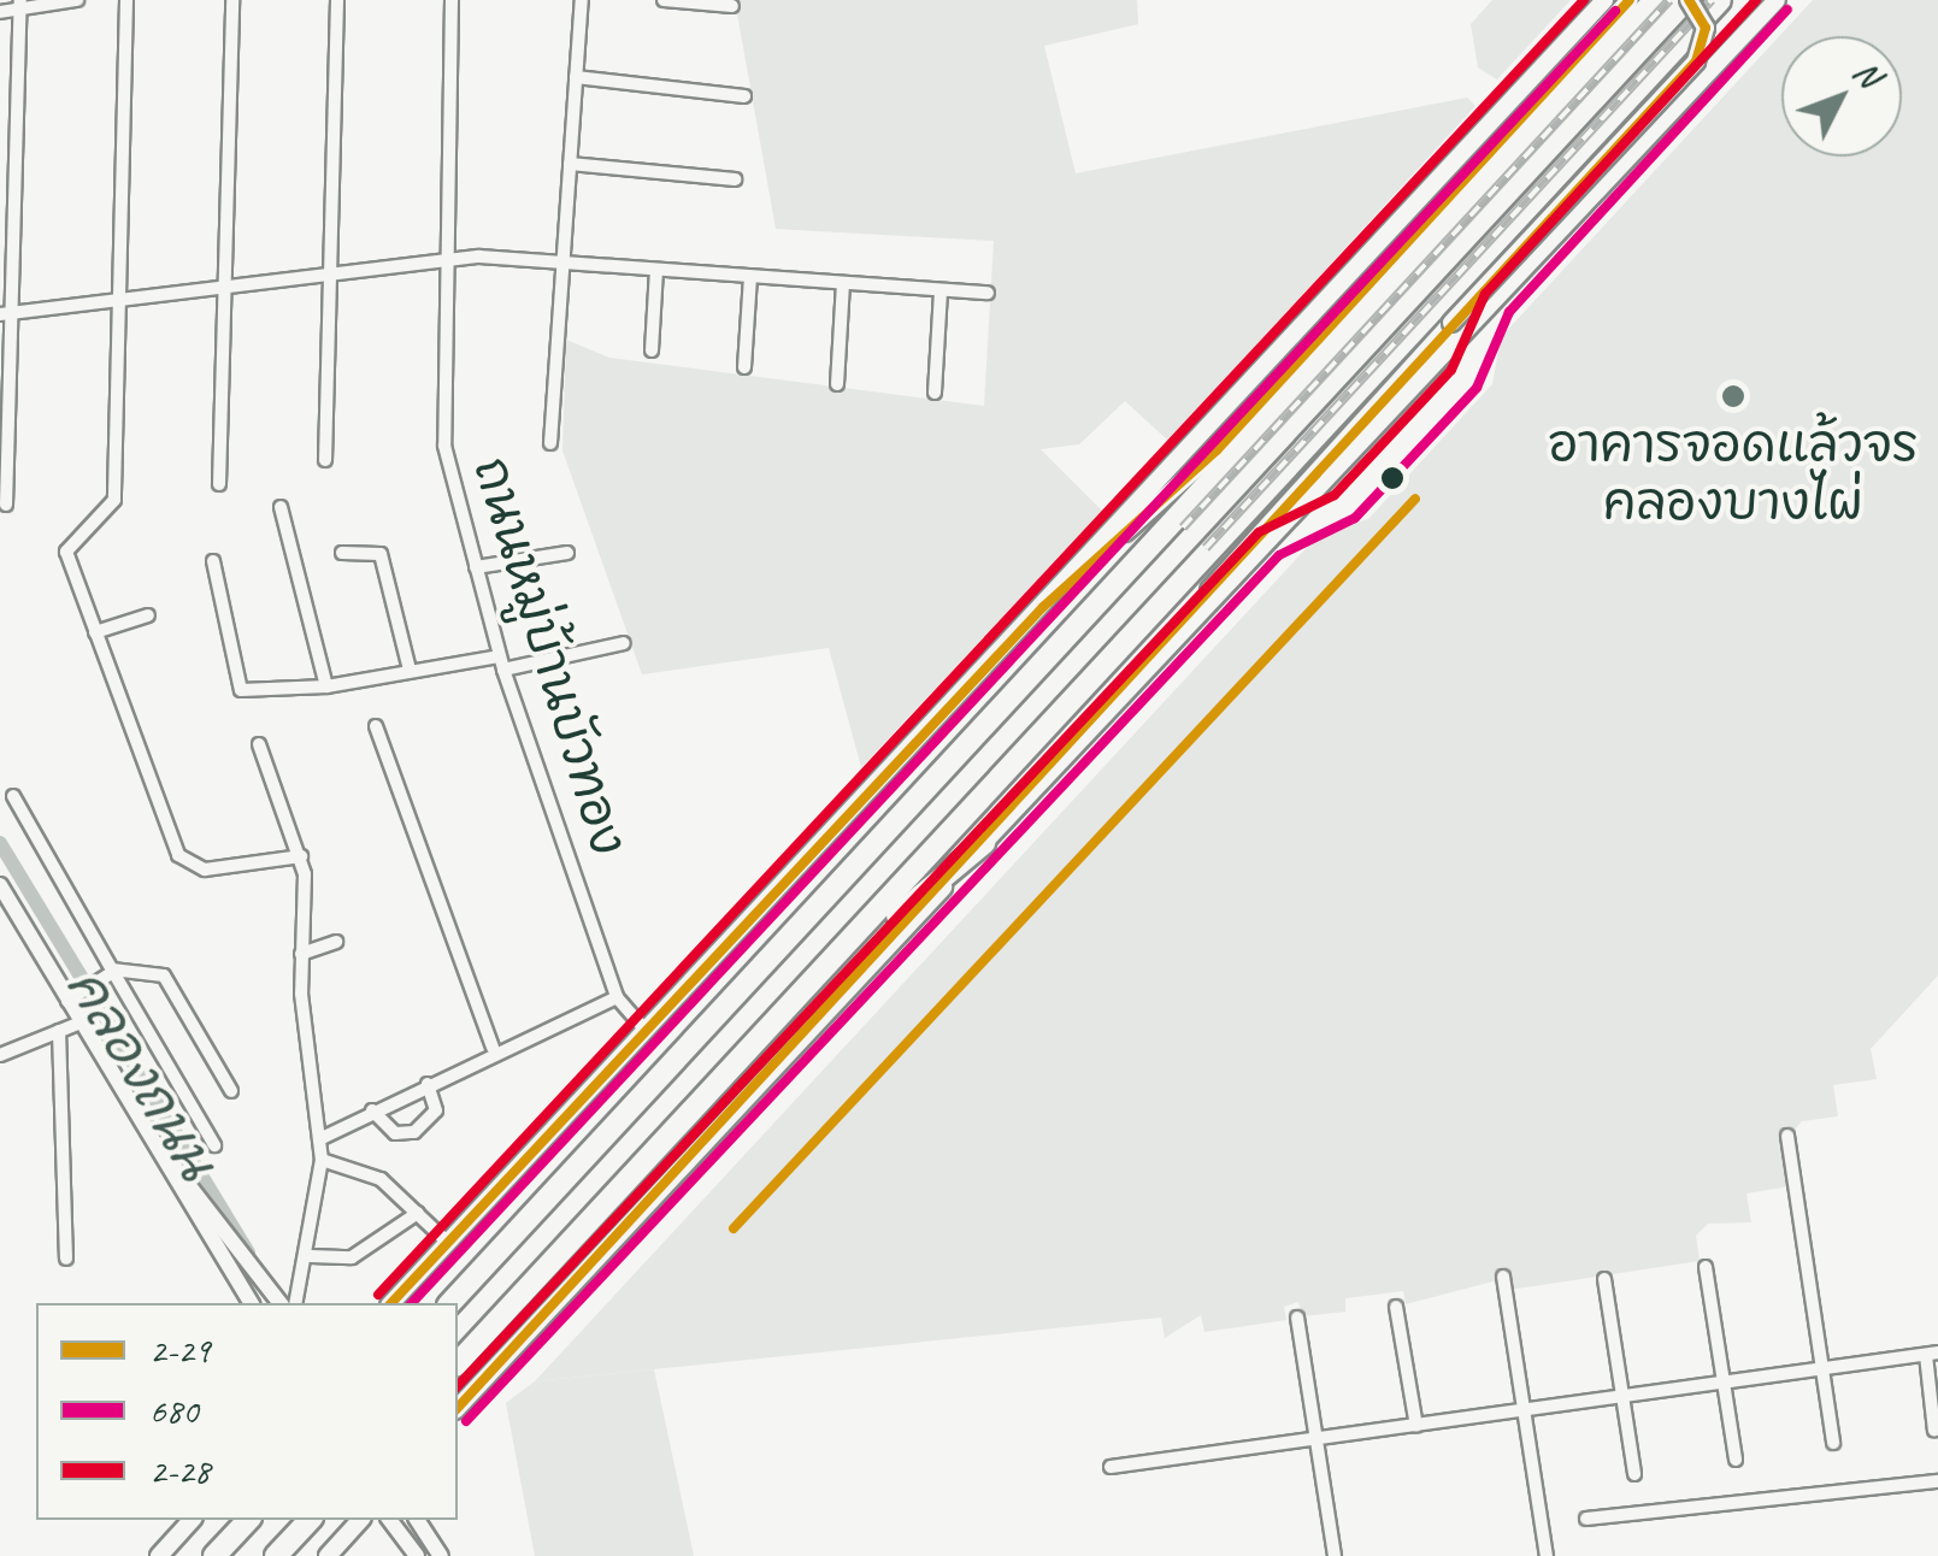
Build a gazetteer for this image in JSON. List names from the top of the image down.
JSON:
{
  "streets": {
    "street": ["ถนนหมู่บ้านบัวทอง"]
  },
  "water": ["คลองถนน"],
  "places": ["อาคารจอดแล้วจร คลองบางไผ่"],
  "lines": ["transit line 2-29", "transit line 2-28", "transit line 680"],
  "legend": ["2-29", "680", "2-28"],
  "north": "top right"
}
